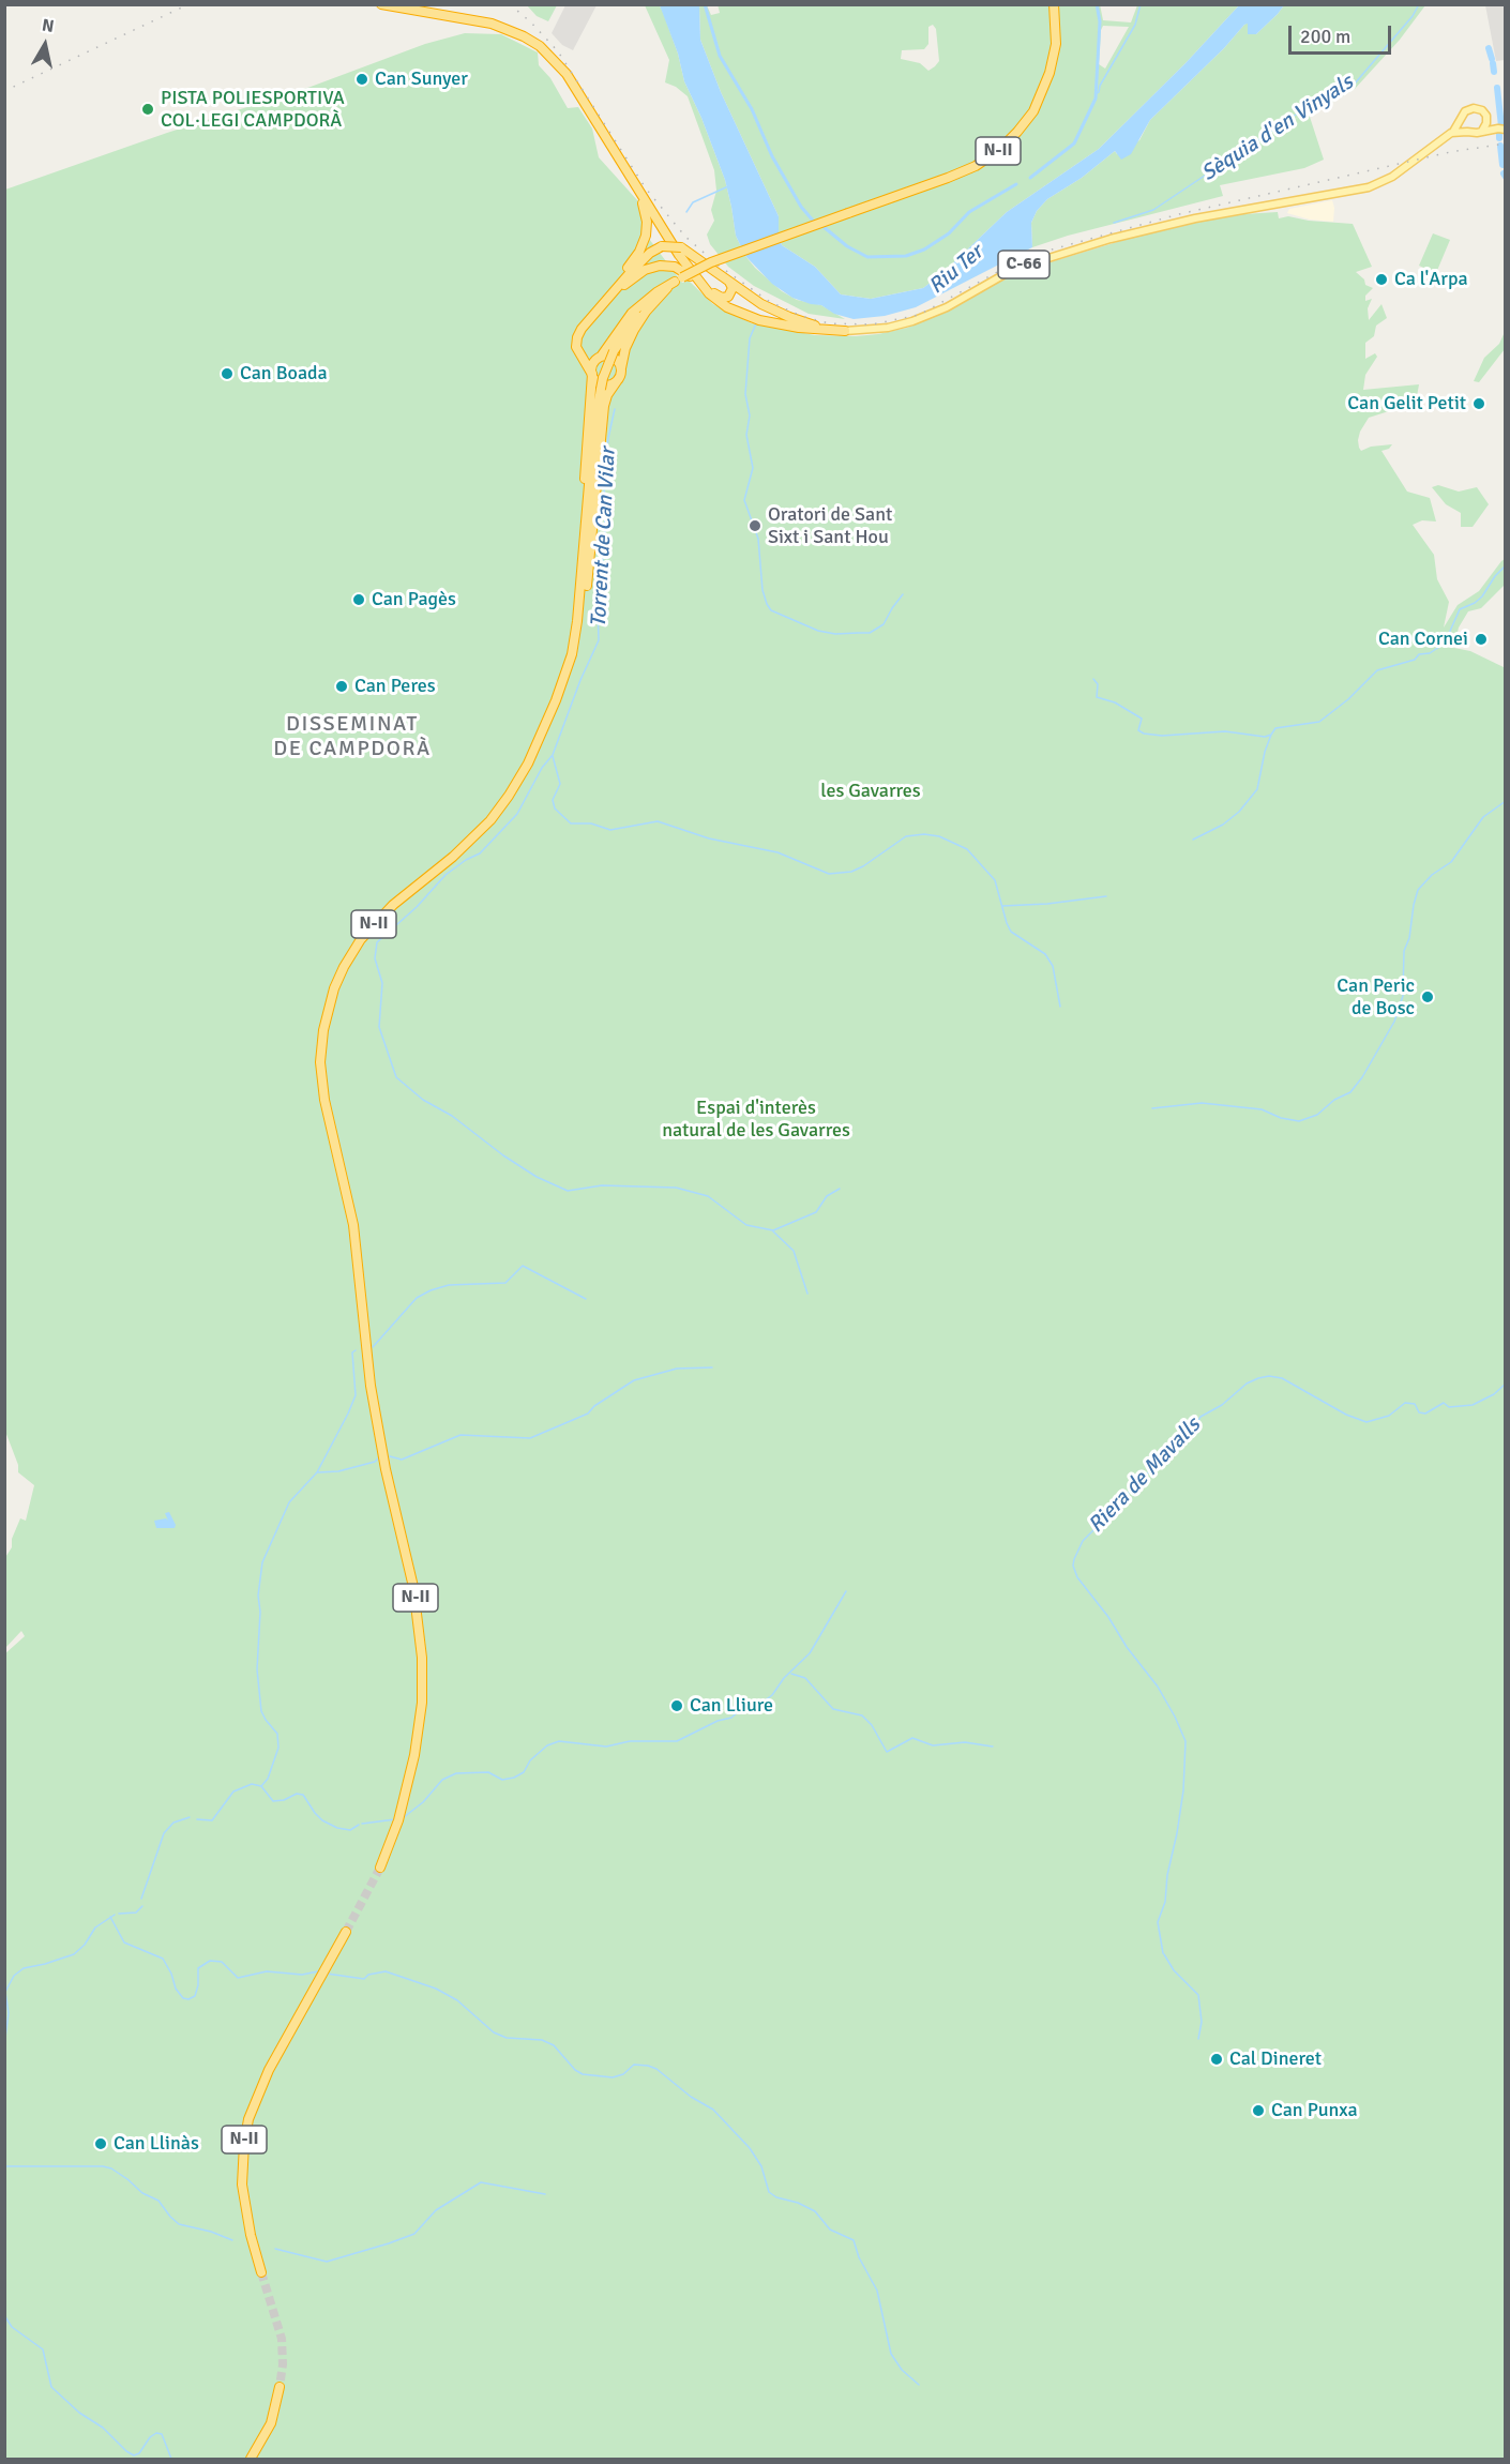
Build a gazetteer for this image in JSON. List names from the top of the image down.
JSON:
{
  "streets": {
    "highway": ["N-II", "C-66"]
  },
  "districts": ["DISSEMINAT DE CAMPDORÀ"],
  "water": [
    "Sèquia d'en Vinyals",
    "Riu Ter",
    "Torrent de Can Vilar",
    "Riera de Mavalls"
  ],
  "parks": ["les Gavarres", "Espai d'interès natural de les Gavarres"],
  "places": [
    "Can Sunyer",
    "PISTA POLIESPORTIVA COL·LEGI CAMPDORÀ",
    "Ca l'Arpa",
    "Can Boada",
    "Can Gelit Petit",
    "Oratori de Sant Sixt i Sant Hou",
    "Can Pagès",
    "Can Cornei",
    "Can Peres",
    "Can Peric de Bosc",
    "Can Lliure",
    "Cal Dineret",
    "Can Punxa",
    "Can Llinàs"
  ],
  "scale_bar": "200 m",
  "north": "top"
}
